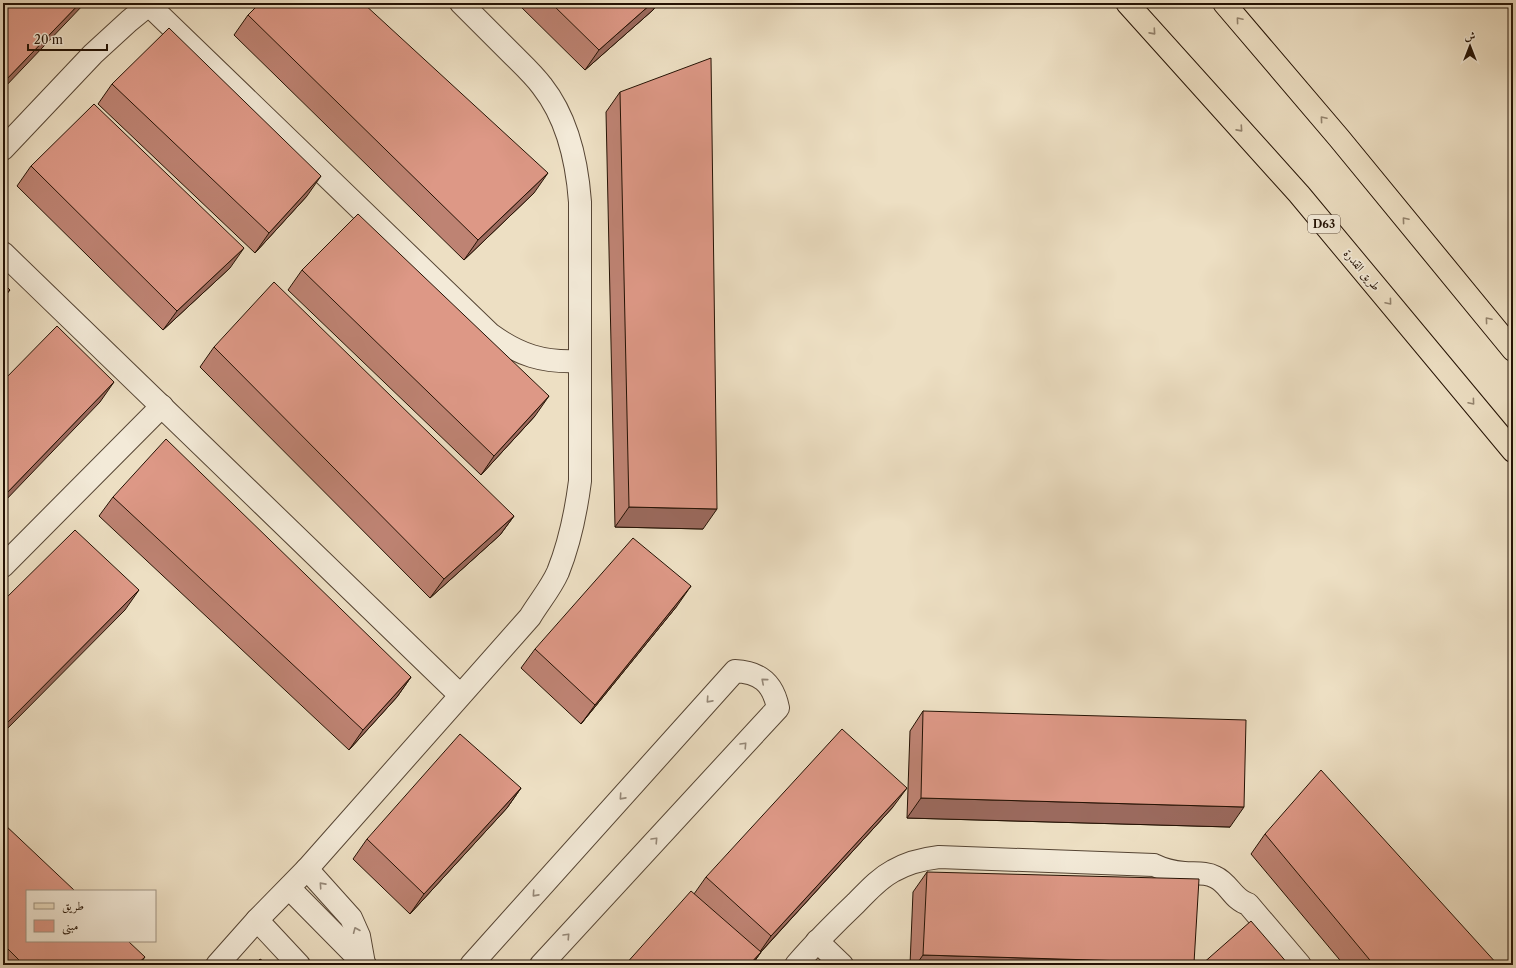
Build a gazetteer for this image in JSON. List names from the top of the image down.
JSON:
{
  "streets": {
    "main road": ["D63", "طريق القدرة"]
  },
  "legend": ["طريق", "مبنى"],
  "scale_bar": "20 m",
  "north": "top"
}
